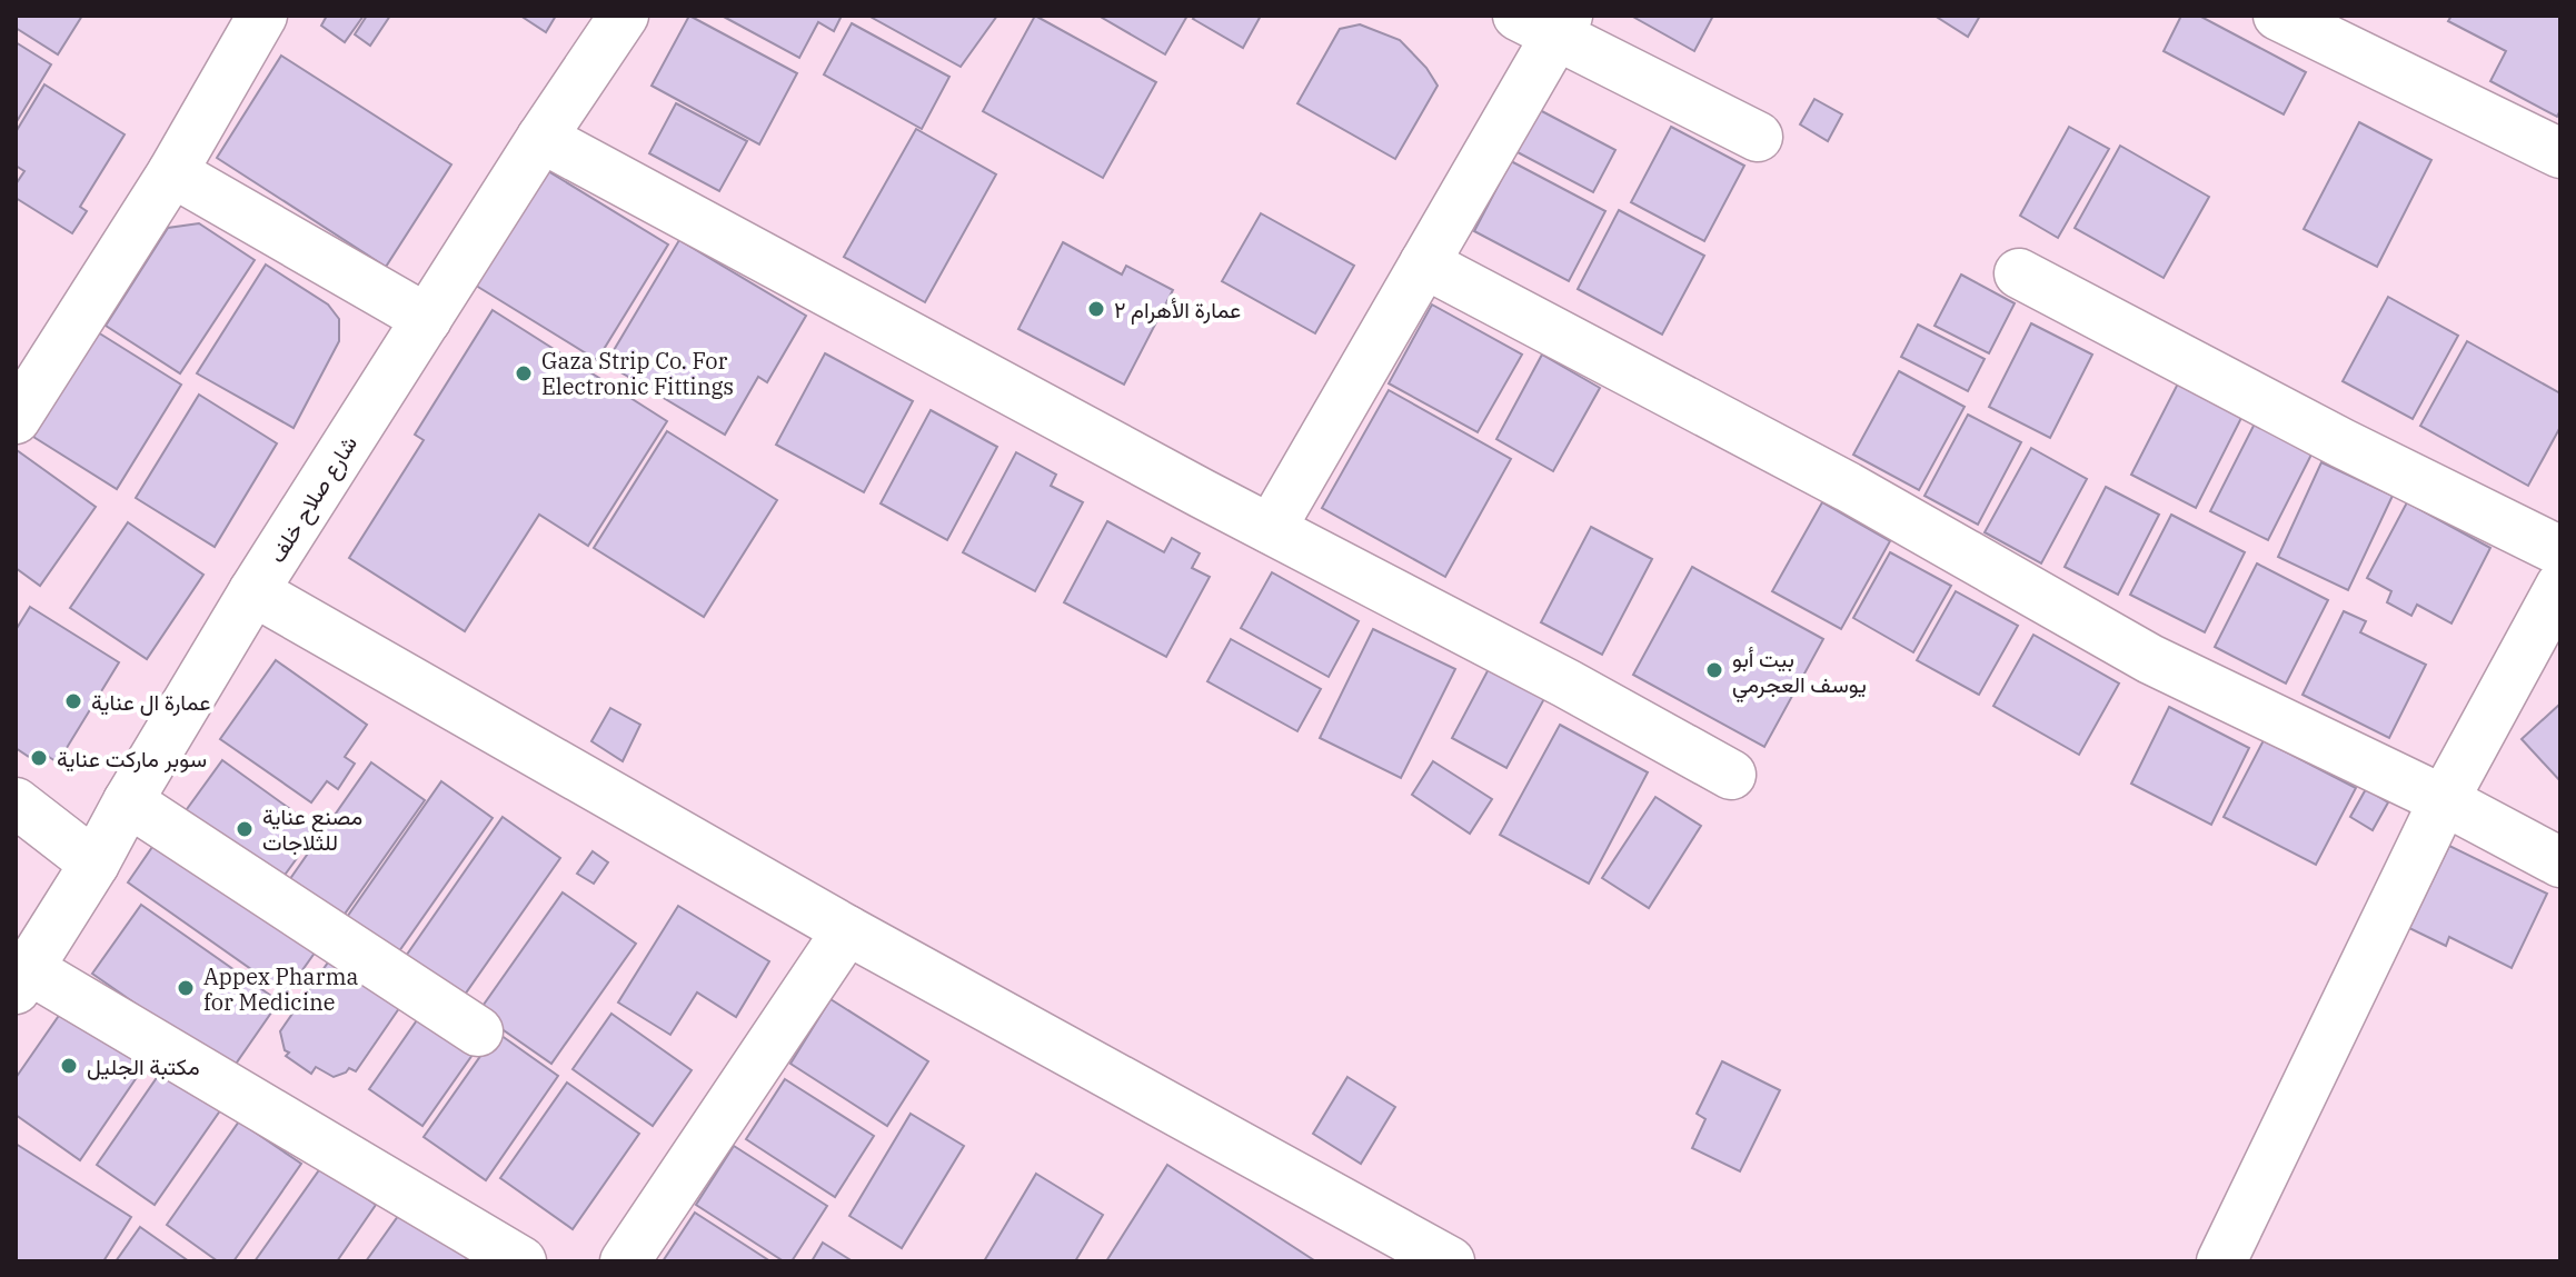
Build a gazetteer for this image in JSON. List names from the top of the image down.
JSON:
{
  "streets": {
    "street": ["شارع صلاح خلف"]
  },
  "places": [
    "عمارة الأهرام ٢",
    "Gaza Strip Co. For Electronic Fittings",
    "بيت أبو يوسف العجرمي",
    "عمارة ال عناية",
    "سوبر ماركت عناية",
    "مصنع عناية للثلاجات",
    "Appex Pharma for Medicine",
    "مكتبة الجليل"
  ]
}
